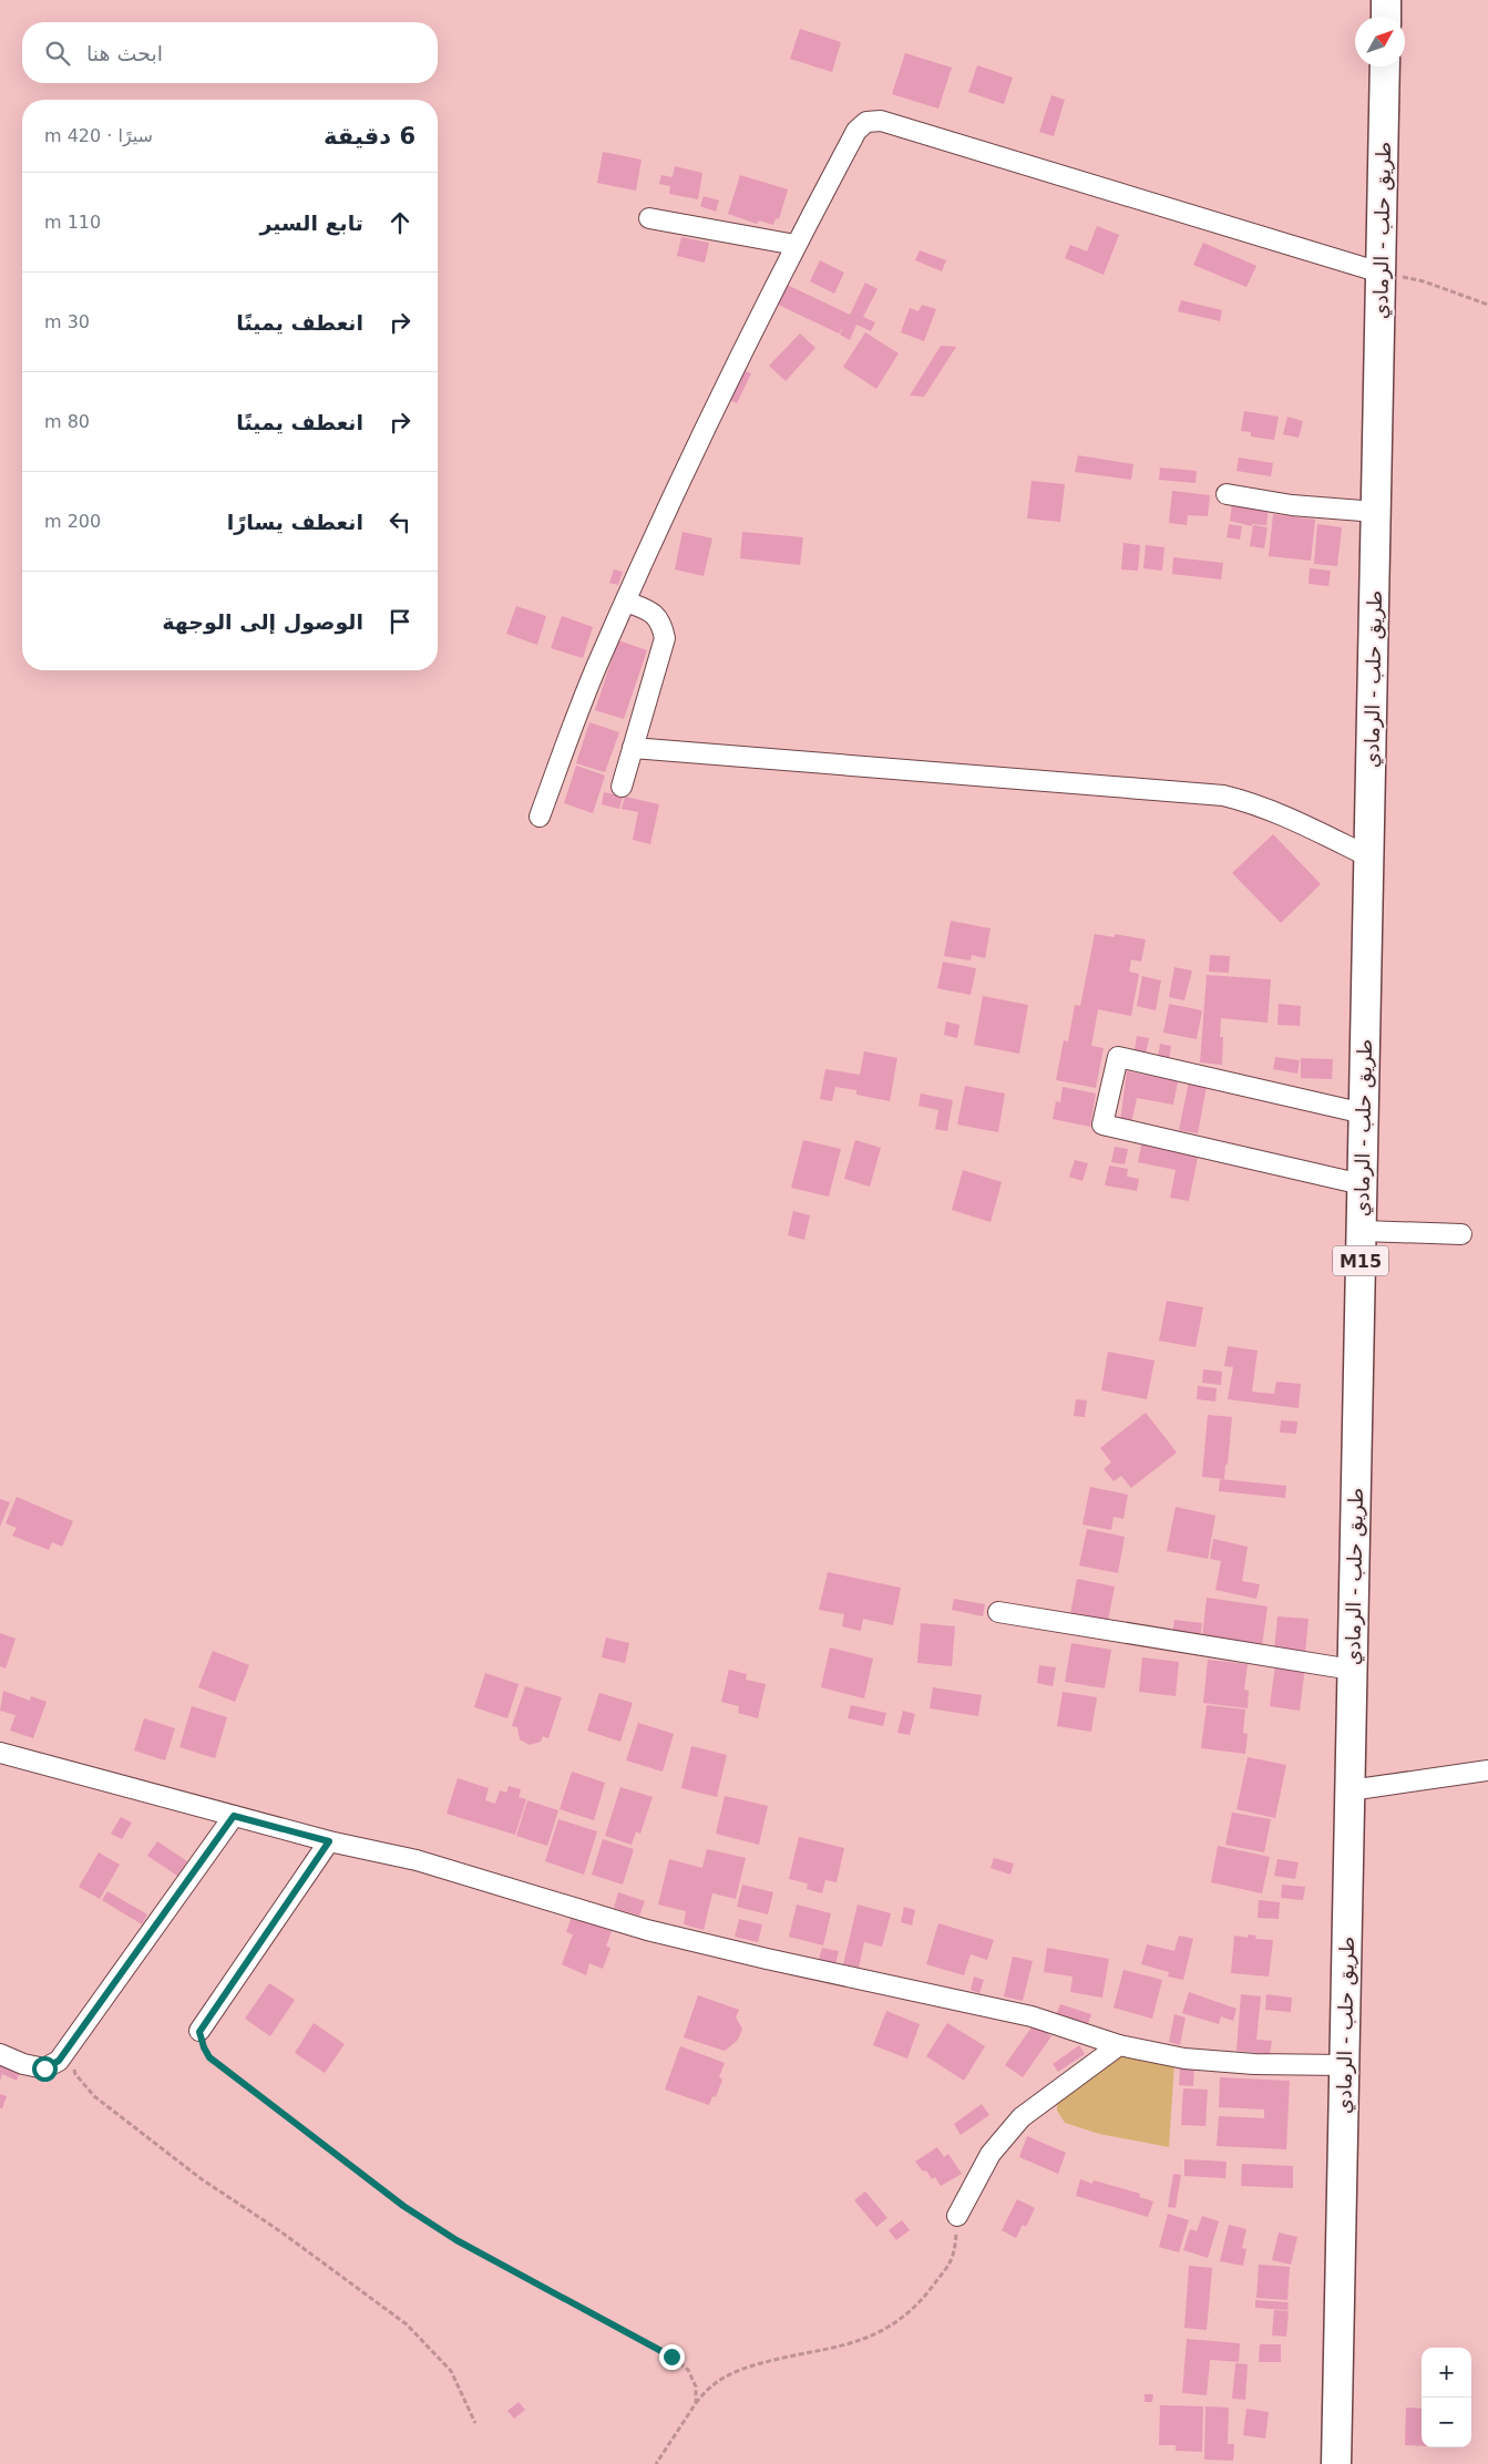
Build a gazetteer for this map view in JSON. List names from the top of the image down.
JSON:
{
  "streets": {
    "highway": ["طريق حلب - الرمادي", "M15"]
  },
  "north": "top right",
  "page": {
    "search": "ابحث هنا",
    "heading": ["6 دقيقة", "سيرًا · 420 m"],
    "list": [
      ["تابع السير", "110 m"],
      ["انعطف يمينًا", "30 m"],
      ["انعطف يمينًا", "80 m"],
      ["انعطف يسارًا", "200 m"],
      "الوصول إلى الوجهة"
    ],
    "map_buttons": ["+", "−"]
  }
}
